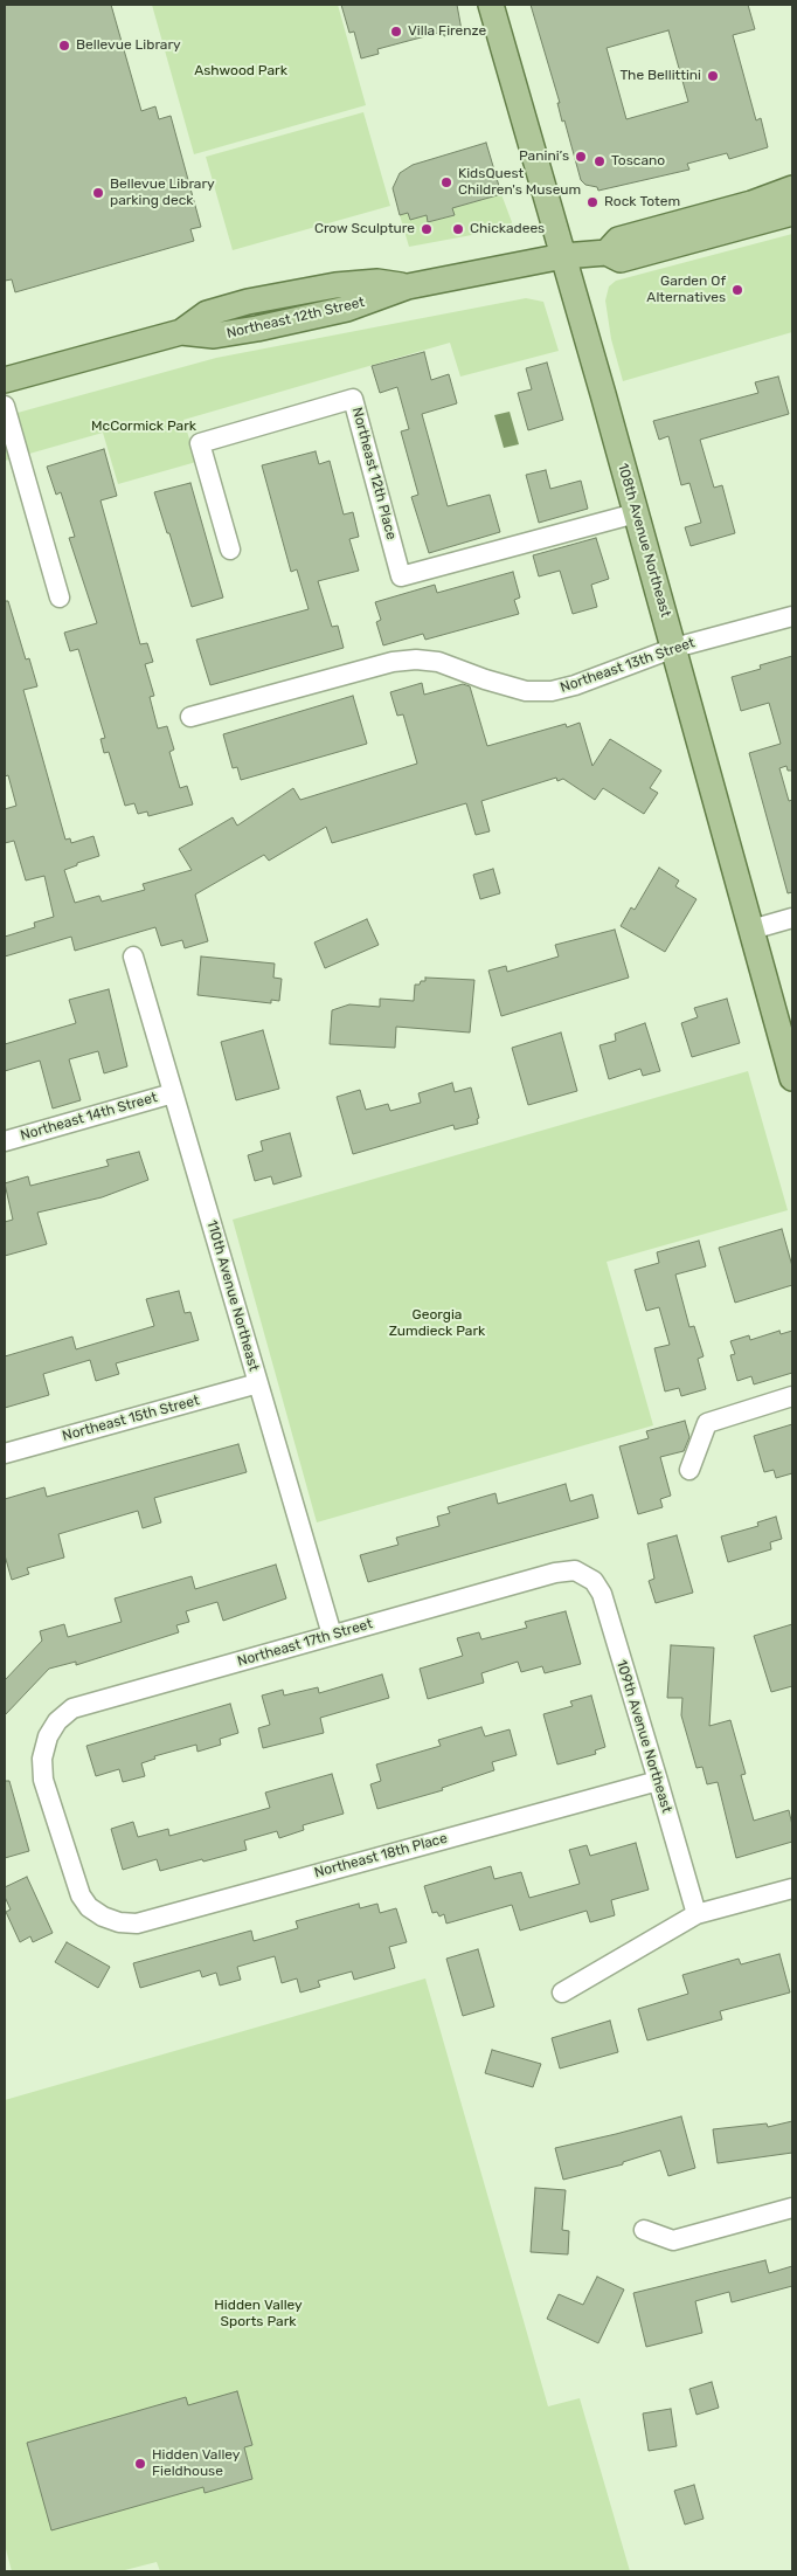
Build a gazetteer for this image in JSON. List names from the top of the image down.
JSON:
{
  "streets": {
    "main road": ["Northeast 12th Street", "108th Avenue Northeast"],
    "street": [
      "Northeast 12th Place",
      "Northeast 13th Street",
      "Northeast 14th Street",
      "110th Avenue Northeast",
      "Northeast 15th Street",
      "Northeast 17th Street",
      "109th Avenue Northeast",
      "Northeast 18th Place"
    ]
  },
  "crossings": [
    ["Northeast 12th Street", "108th Avenue Northeast"],
    ["Northeast 12th Place", "108th Avenue Northeast"],
    ["108th Avenue Northeast", "Northeast 13th Street"],
    ["Northeast 14th Street", "110th Avenue Northeast"],
    ["110th Avenue Northeast", "Northeast 15th Street"],
    ["110th Avenue Northeast", "Northeast 17th Street"],
    ["Northeast 17th Street", "109th Avenue Northeast"],
    ["Northeast 17th Street", "Northeast 18th Place"],
    ["109th Avenue Northeast", "Northeast 18th Place"]
  ],
  "parks": [
    "Ashwood Park",
    "McCormick Park",
    "Georgia Zumdieck Park",
    "Hidden Valley Sports Park"
  ],
  "places": [
    "Villa Firenze",
    "Bellevue Library",
    "The Bellittini",
    "Panini’s",
    "Toscano",
    "KidsQuest Children's Museum",
    "Bellevue Library parking deck",
    "Rock Totem",
    "Crow Sculpture",
    "Chickadees",
    "Garden Of Alternatives",
    "Hidden Valley Fieldhouse"
  ]
}
